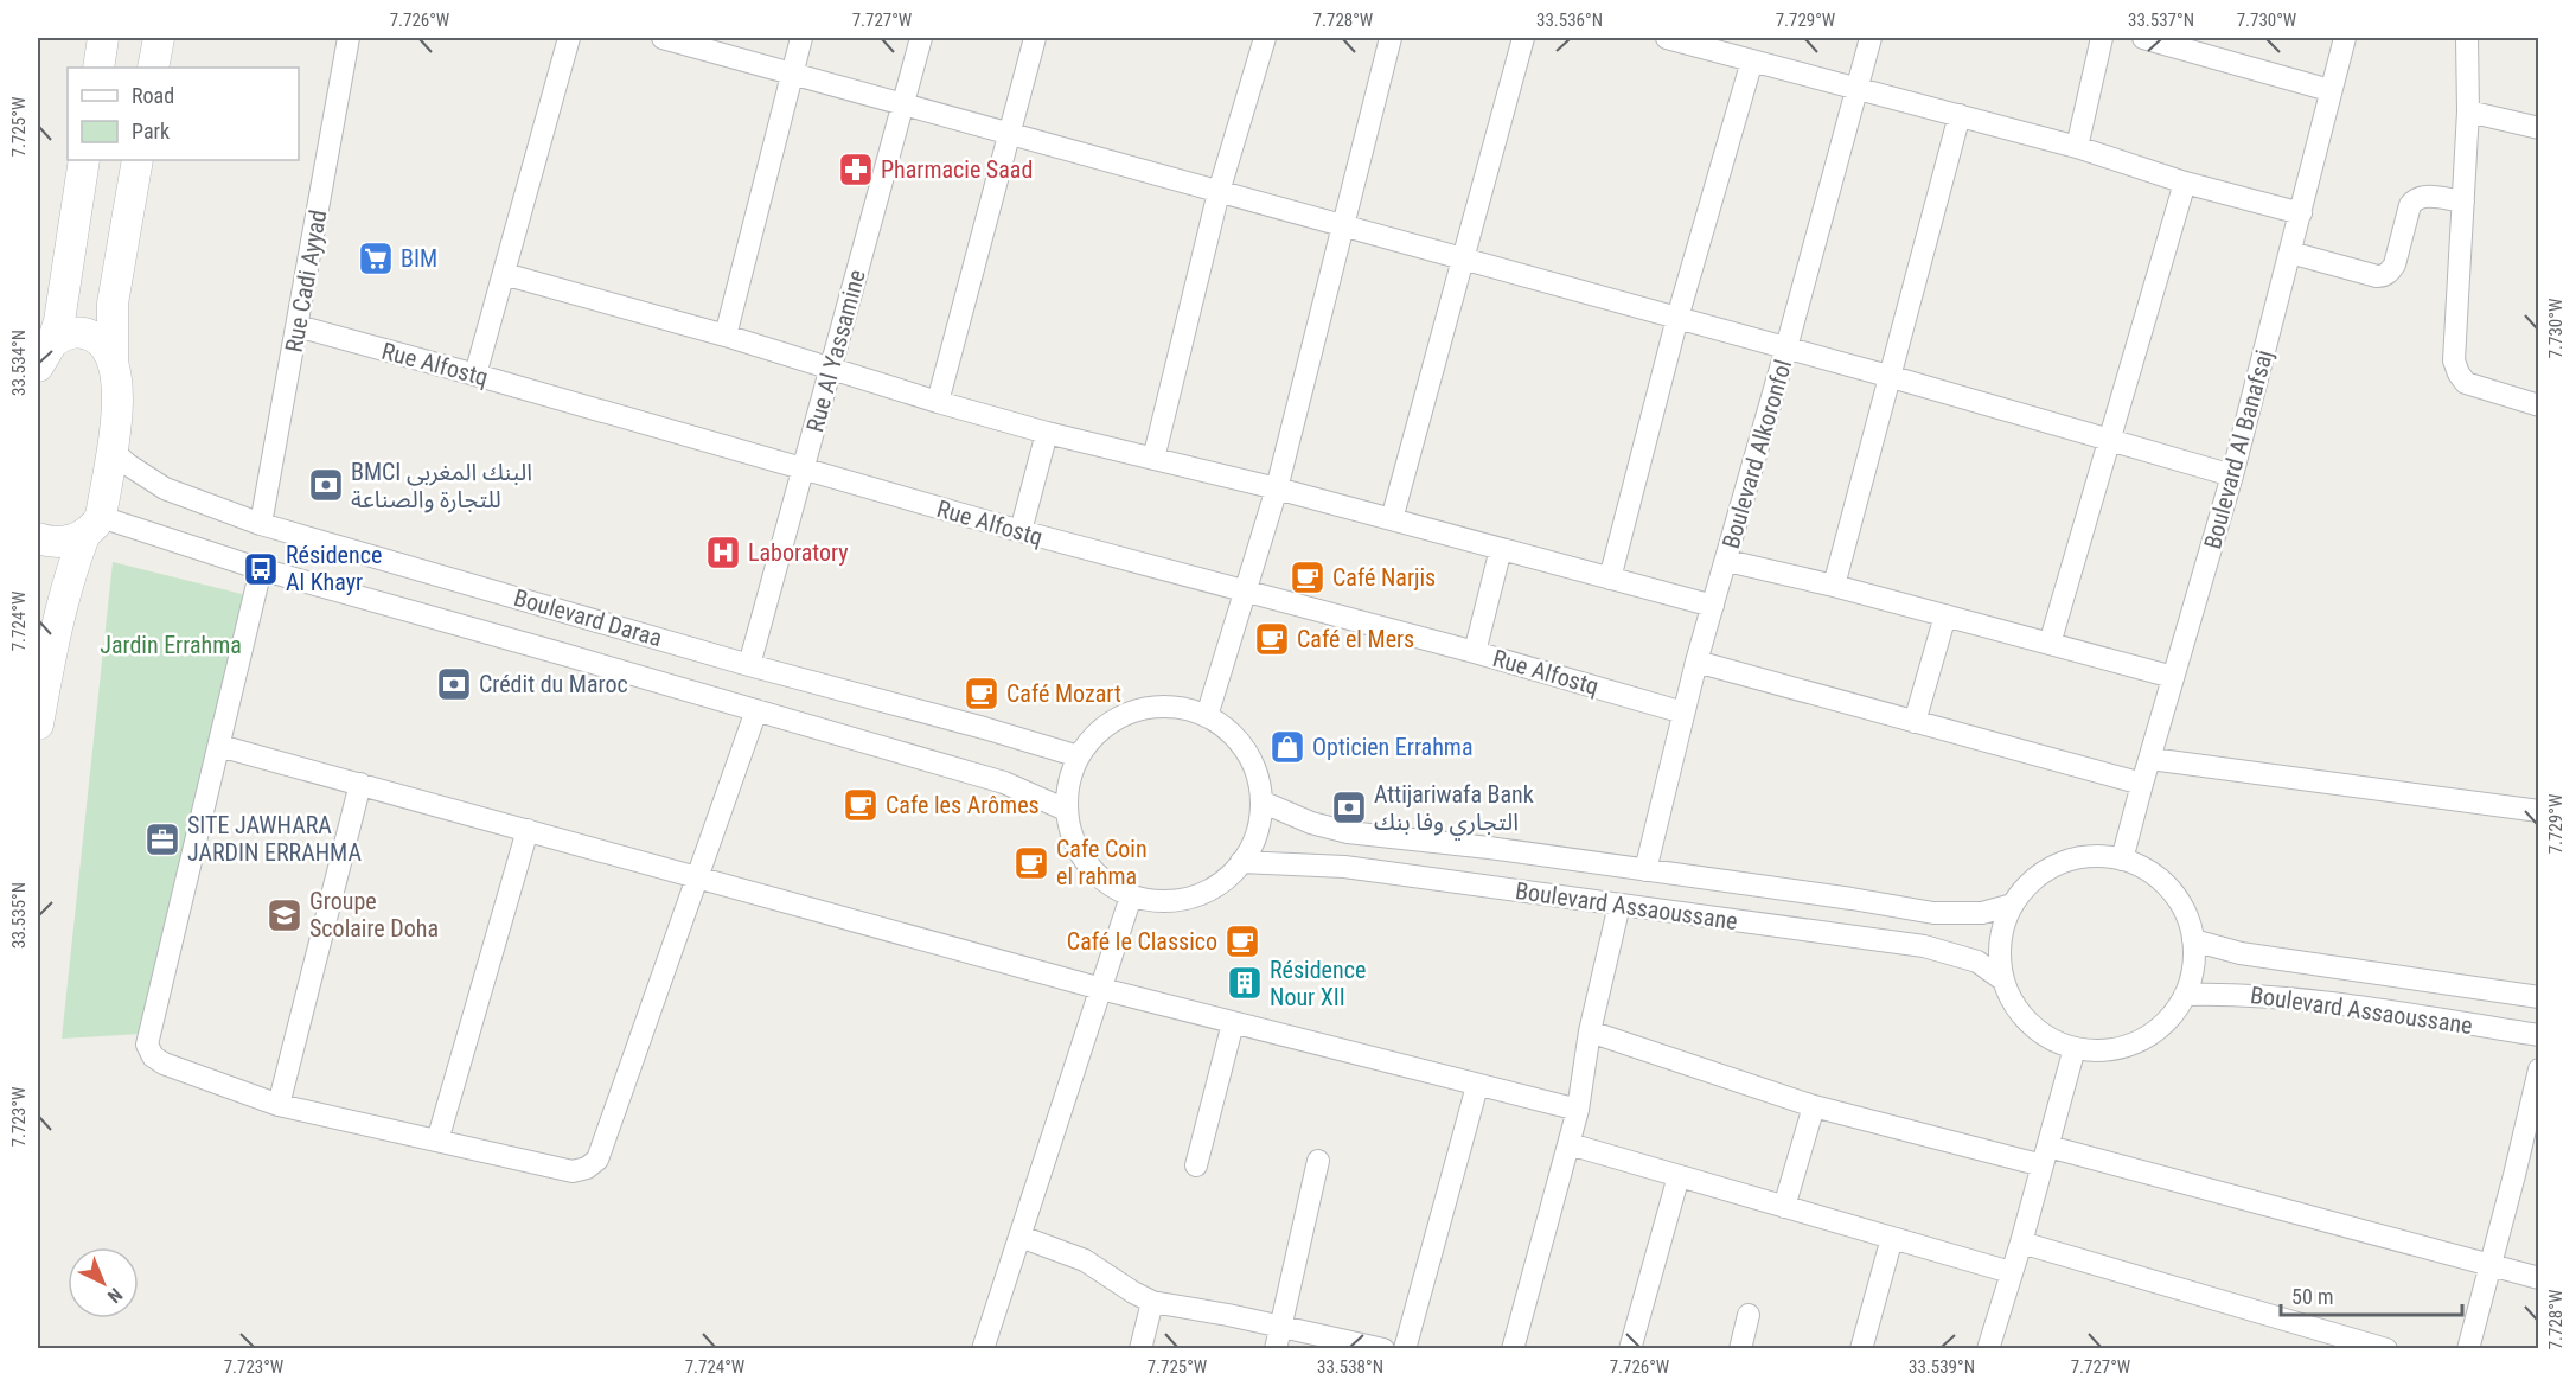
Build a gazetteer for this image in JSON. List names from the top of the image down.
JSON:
{
  "streets": {
    "street": [
      "Rue Cadi Ayyad",
      "Rue Al Yassamine",
      "Rue Alfostq",
      "Boulevard Al Banafsaj",
      "Boulevard Alkoronfol",
      "Boulevard Daraa",
      "Boulevard Assaoussane"
    ]
  },
  "crossings": [
    ["Rue Cadi Ayyad", "Rue Alfostq"],
    ["Rue Cadi Ayyad", "Boulevard Daraa"],
    ["Rue Al Yassamine", "Rue Alfostq"],
    ["Rue Al Yassamine", "Boulevard Daraa"],
    ["Rue Alfostq", "Boulevard Alkoronfol"],
    ["Boulevard Al Banafsaj", "Boulevard Assaoussane"],
    ["Boulevard Alkoronfol", "Boulevard Assaoussane"],
    ["Boulevard Daraa", "Boulevard Assaoussane"]
  ],
  "parks": ["Jardin Errahma"],
  "places": {
    "pharmacy": ["Pharmacie Saad"],
    "supermarket": ["BIM"],
    "bank": ["BMCI البنك المغربي للتجارة والصناعة", "Crédit du Maroc", "Attijariwafa Bank التجاري وفا بنك"],
    "hospital": ["Laboratory"],
    "bus stop": ["Résidence Al Khayr"],
    "cafe": [
      "Café Narjis",
      "Café el Mers",
      "Café Mozart",
      "Cafe les Arômes",
      "Cafe Coin el rahma",
      "Café le Classico"
    ],
    "shop": ["Opticien Errahma"],
    "office": ["SITE JAWHARA JARDIN ERRAHMA"],
    "school or university": ["Groupe Scolaire Doha"],
    "building": ["Résidence Nour XII"]
  },
  "legend": ["Road", "Park"],
  "scale_bar": "50 m",
  "north": "bottom right",
  "coordinates": [
    "7.726°W",
    "7.727°W",
    "7.728°W",
    "33.536°N",
    "7.729°W",
    "33.537°N",
    "7.730°W",
    "7.725°W",
    "33.534°N",
    "7.724°W",
    "33.535°N",
    "7.723°W",
    "33.538°N",
    "33.539°N"
  ]
}
